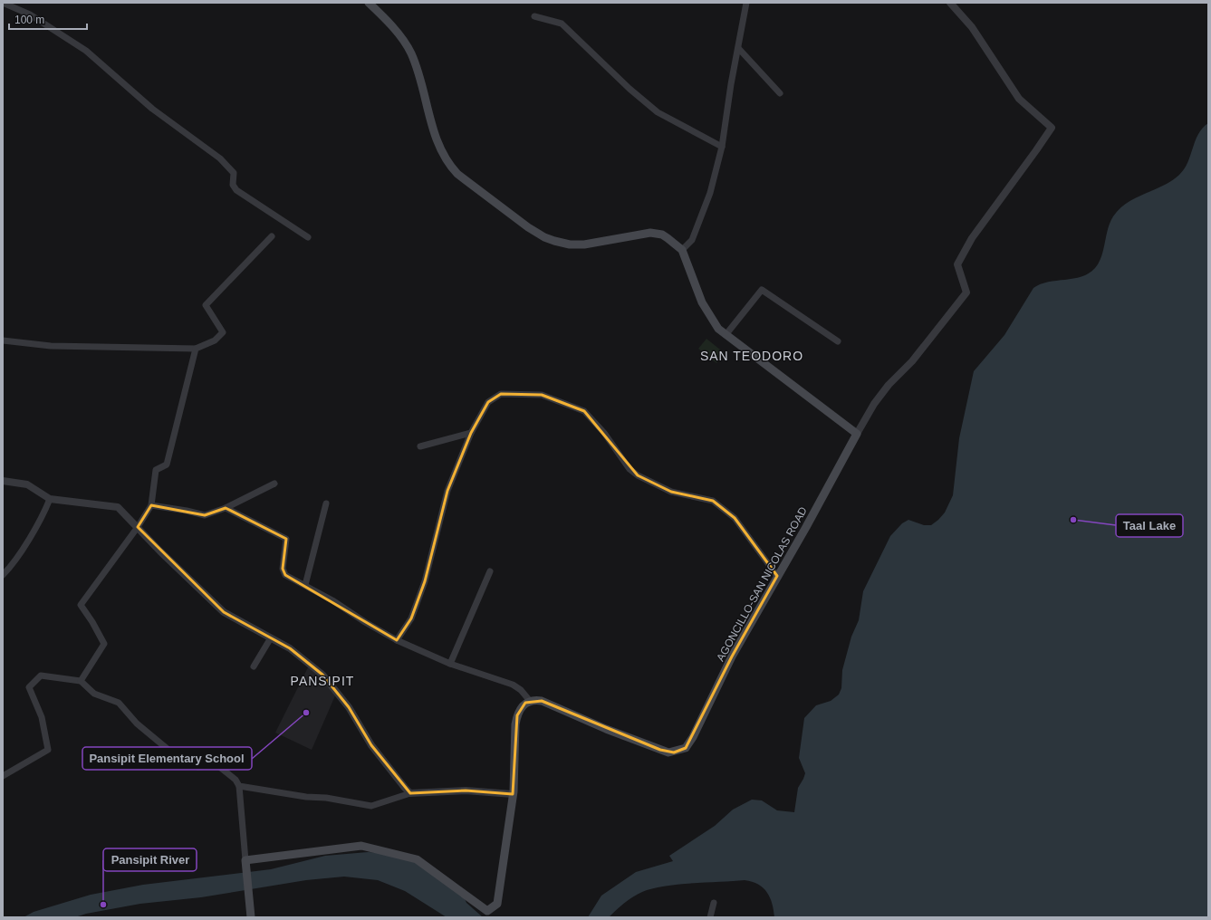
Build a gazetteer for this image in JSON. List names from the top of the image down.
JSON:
{
  "streets": {
    "main road": ["AGONCILLO-SAN NICOLAS ROAD"]
  },
  "districts": ["SAN TEODORO", "PANSIPIT"],
  "places": ["Taal Lake", "Pansipit Elementary School", "Pansipit River"],
  "scale_bar": "100 m"
}
